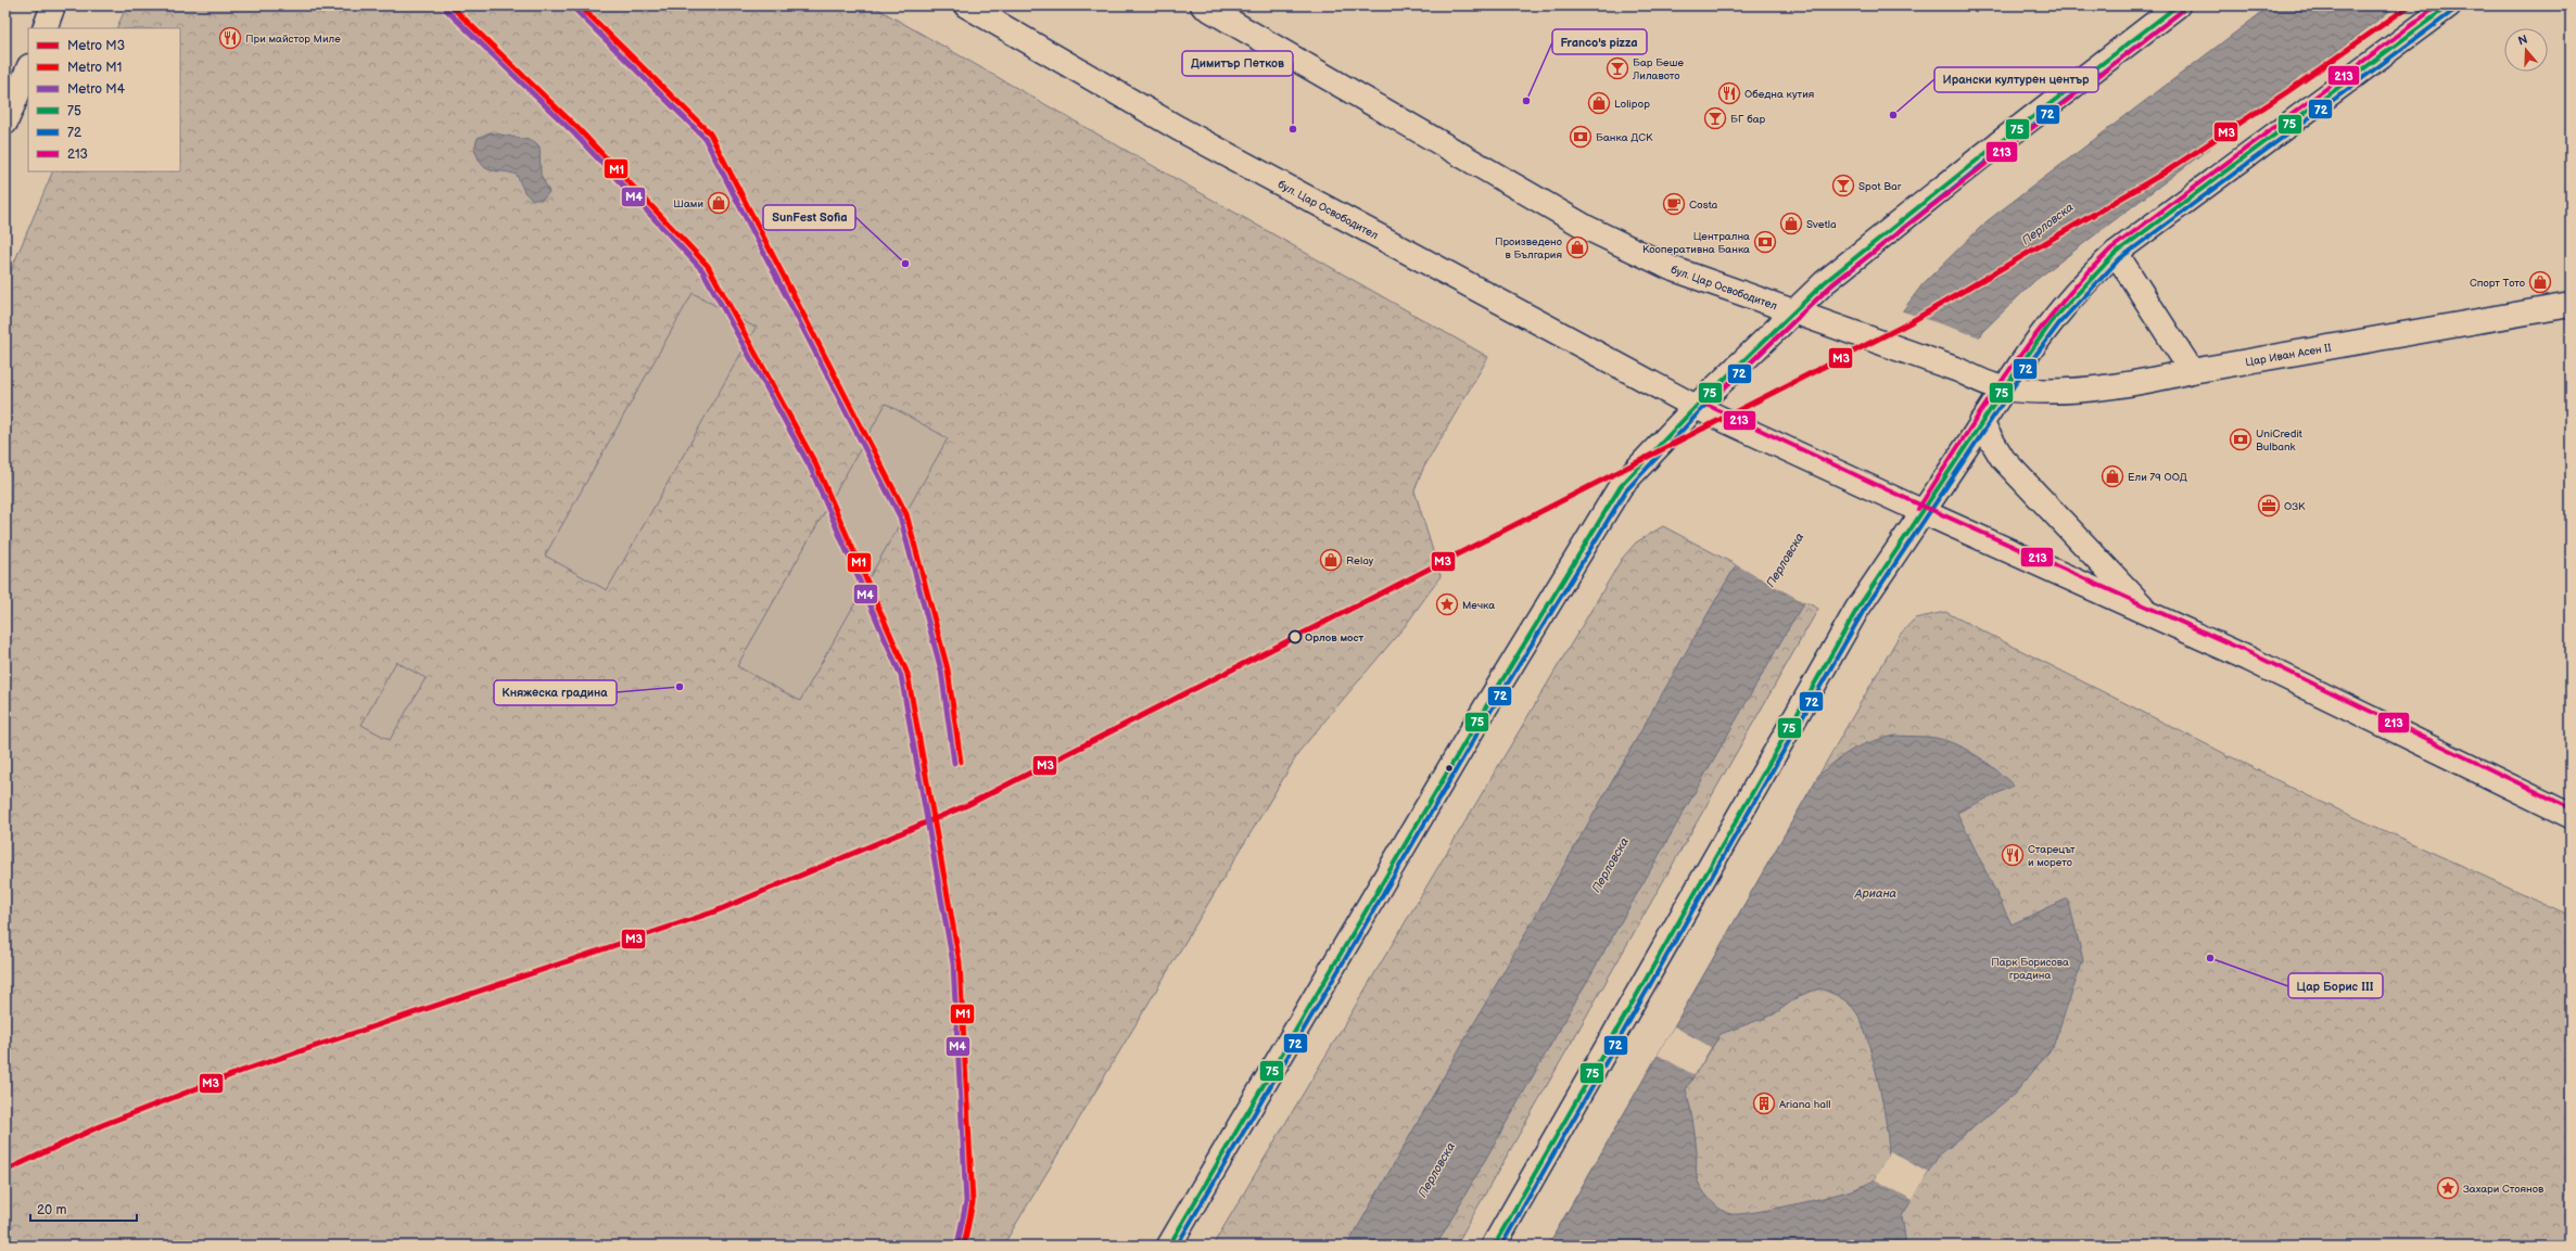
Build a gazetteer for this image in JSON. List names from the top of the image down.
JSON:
{
  "streets": {
    "main road": ["бул. Цар Освободител", "Цар Иван Асен II"]
  },
  "crossings": [
    ["бул. Цар Освободител", "Цар Иван Асен II"]
  ],
  "water": ["Перловска", "Ариана"],
  "parks": ["Парк Борисова градина"],
  "places": {
    "restaurant": ["При майстор Миле", "Обедна кутия", "Старецът и морето"],
    "bar": ["Бар Беше Лилавото", "БГ бар", "Spot Bar"],
    "other": [
      "Franco's pizza",
      "Ирански културен център",
      "Димитър Петков",
      "SunFest Sofia",
      "Орлов мост",
      "Княжеска градина",
      "Цар Борис III"
    ],
    "shop": [
      "Lolipop",
      "Шами",
      "Svetla",
      "Произведено в България",
      "Спорт Тото",
      "Ели 79 ООД",
      "Relay"
    ],
    "bank": ["Банка ДСК", "Централна Кооперативна Банка", "UniCredit Bulbank"],
    "cafe": ["Costa"],
    "office": ["ОЗК"],
    "place": ["Мечка", "Захари Стоянов"],
    "building": ["Ariana hall"]
  },
  "lines": [
    "metro line M3",
    "metro line M1",
    "transit line 75",
    "transit line 213",
    "metro line M4",
    "transit line 72"
  ],
  "legend": [
    "Metro M3",
    "Metro M1",
    "Metro M4",
    "75",
    "72",
    "213"
  ],
  "scale_bar": "20 m",
  "north": "top"
}
